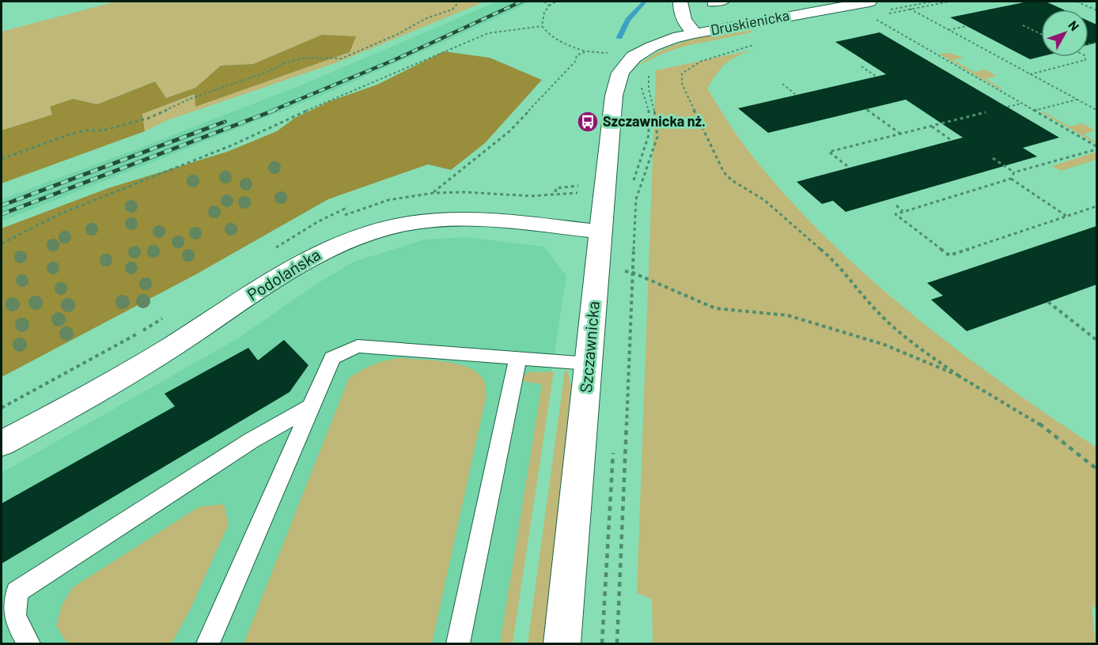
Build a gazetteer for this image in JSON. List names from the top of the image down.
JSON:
{
  "streets": {
    "street": ["Druskienicka", "Podolańska", "Szczawnicka"]
  },
  "crossings": [
    ["Druskienicka", "Szczawnicka"],
    ["Podolańska", "Szczawnicka"]
  ],
  "places": {
    "bus stop": ["Szczawnicka nż."]
  },
  "north": "top right"
}
